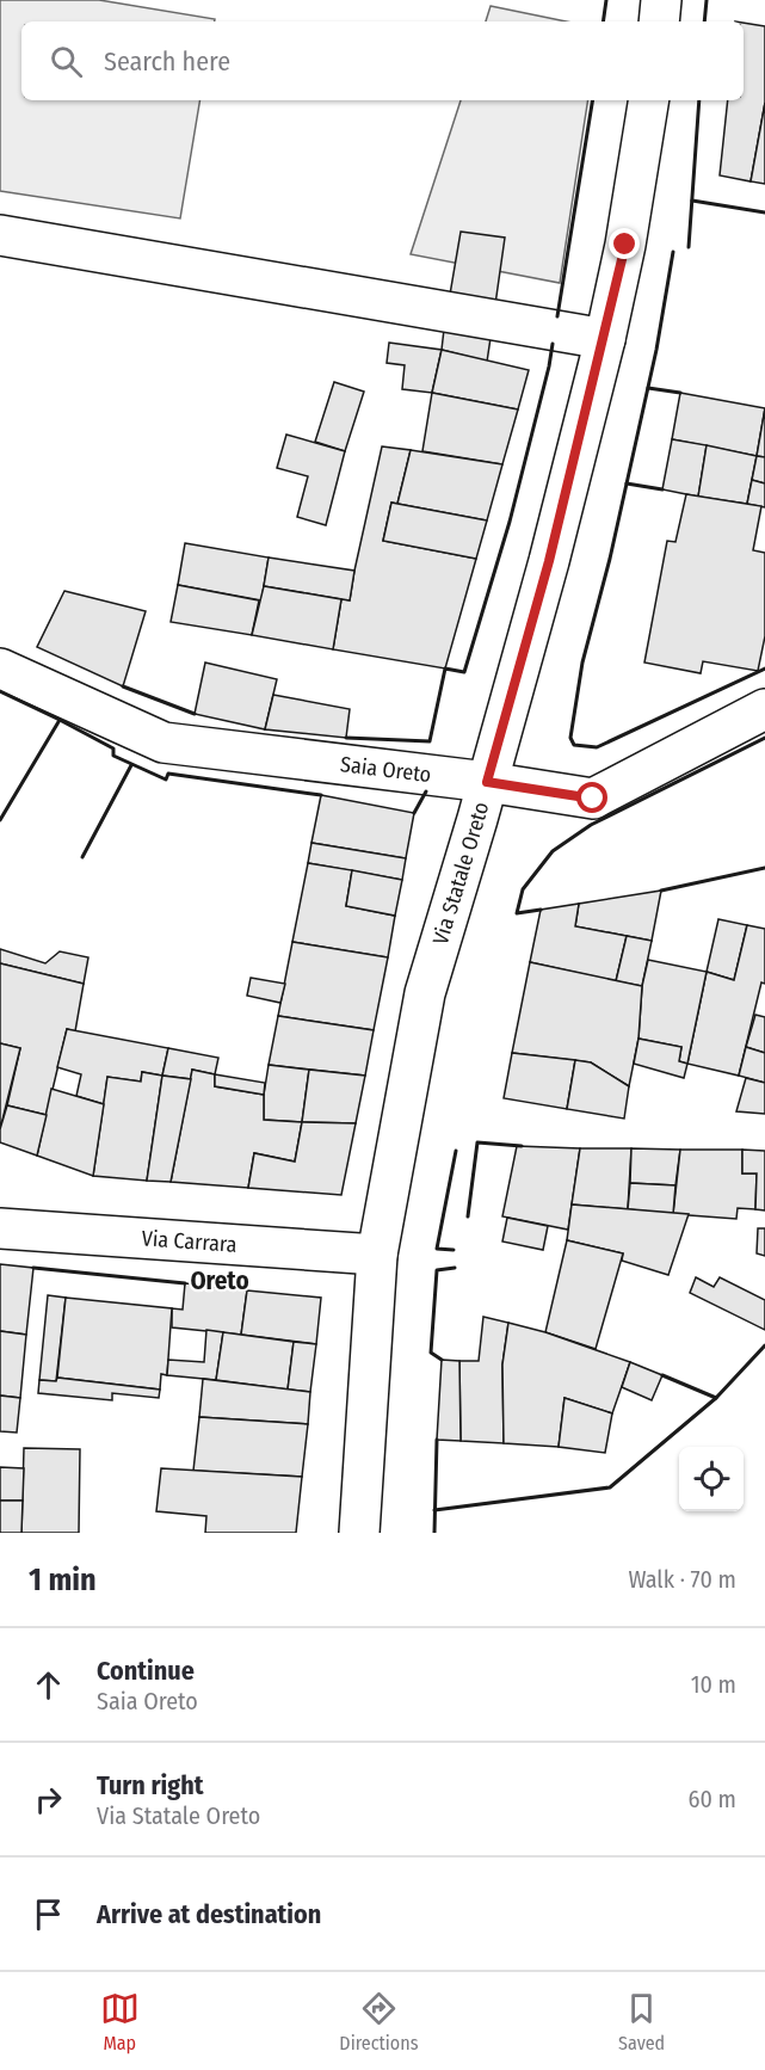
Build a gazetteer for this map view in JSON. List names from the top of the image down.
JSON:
{
  "streets": {
    "main road": ["Saia Oreto", "Via Statale Oreto", "Via Carrara"]
  },
  "crossings": [
    ["Saia Oreto", "Via Statale Oreto"],
    ["Via Statale Oreto", "Via Carrara"]
  ],
  "districts": ["Oreto"],
  "page": {
    "search": "Search here",
    "heading": ["1 min", "Walk · 70 m"],
    "list": [
      ["Continue", "Saia Oreto", "10 m"],
      ["Turn right", "Via Statale Oreto", "60 m"],
      "Arrive at destination"
    ],
    "nav": ["Map", "Directions", "Saved"]
  }
}
